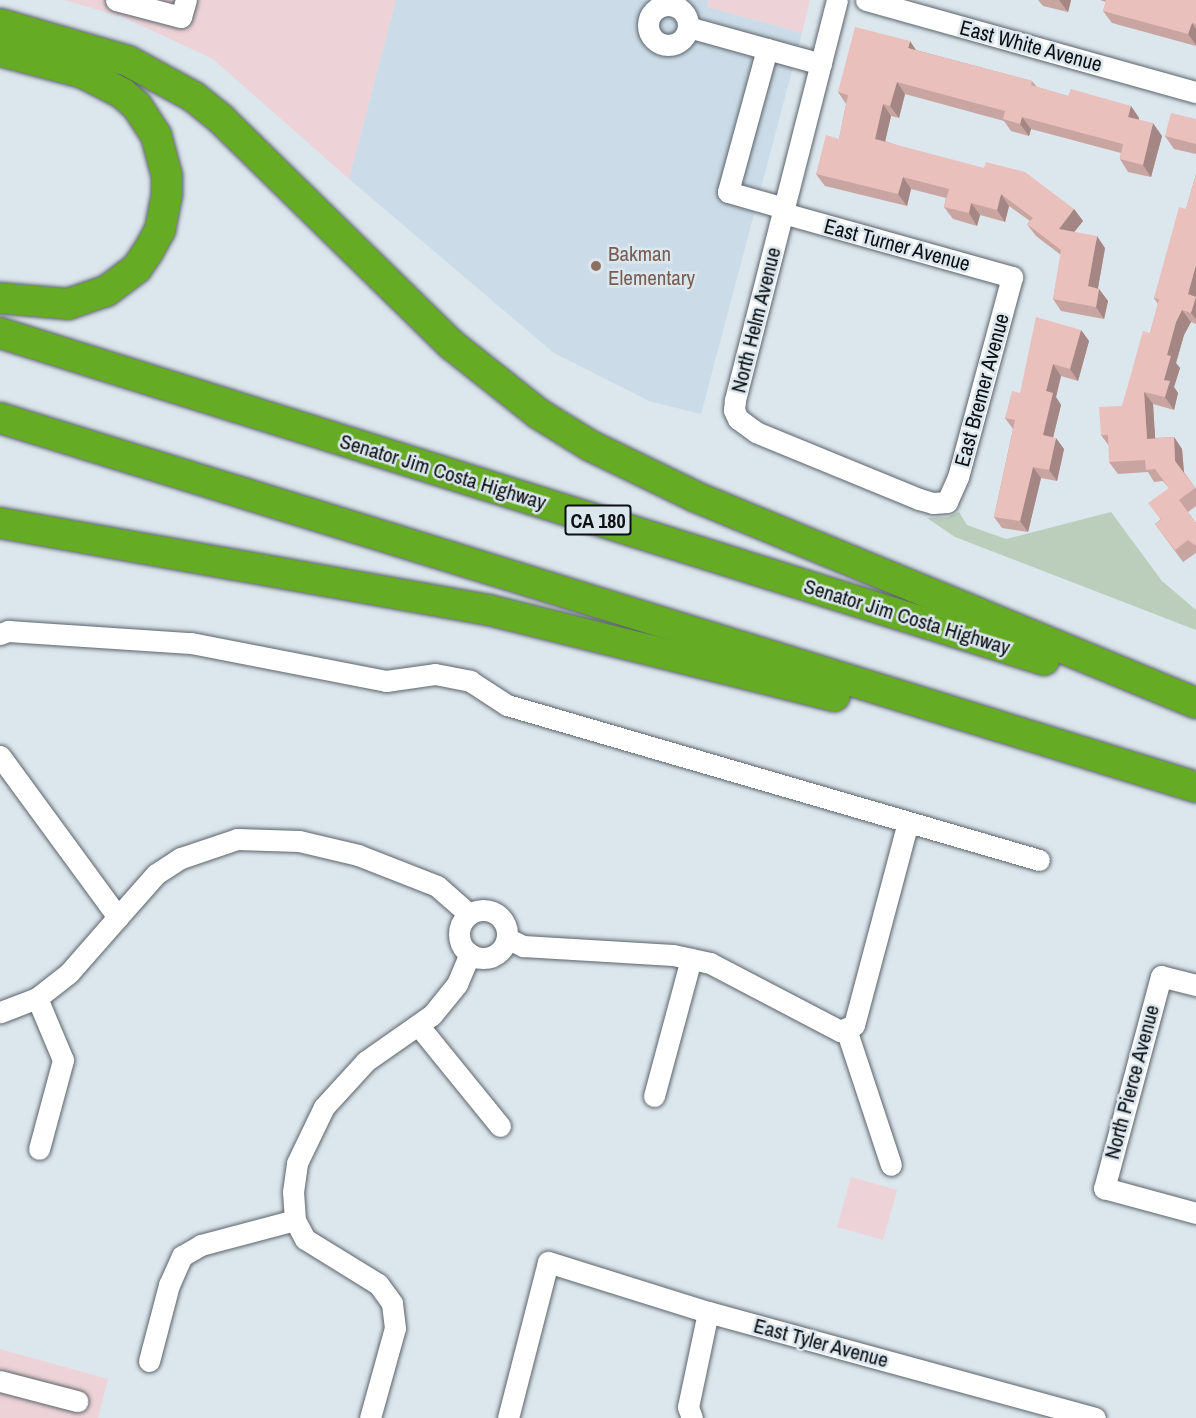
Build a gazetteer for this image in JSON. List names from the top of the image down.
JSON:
{
  "streets": {
    "highway": ["Senator Jim Costa Highway", "CA 180"],
    "street": [
      "East White Avenue",
      "East Turner Avenue",
      "North Helm Avenue",
      "East Bremer Avenue",
      "North Pierce Avenue",
      "East Tyler Avenue"
    ]
  },
  "crossings": [
    ["East Turner Avenue", "North Helm Avenue"],
    ["East Turner Avenue", "East Bremer Avenue"],
    ["North Helm Avenue", "East Bremer Avenue"]
  ],
  "places": ["Bakman Elementary"]
}
